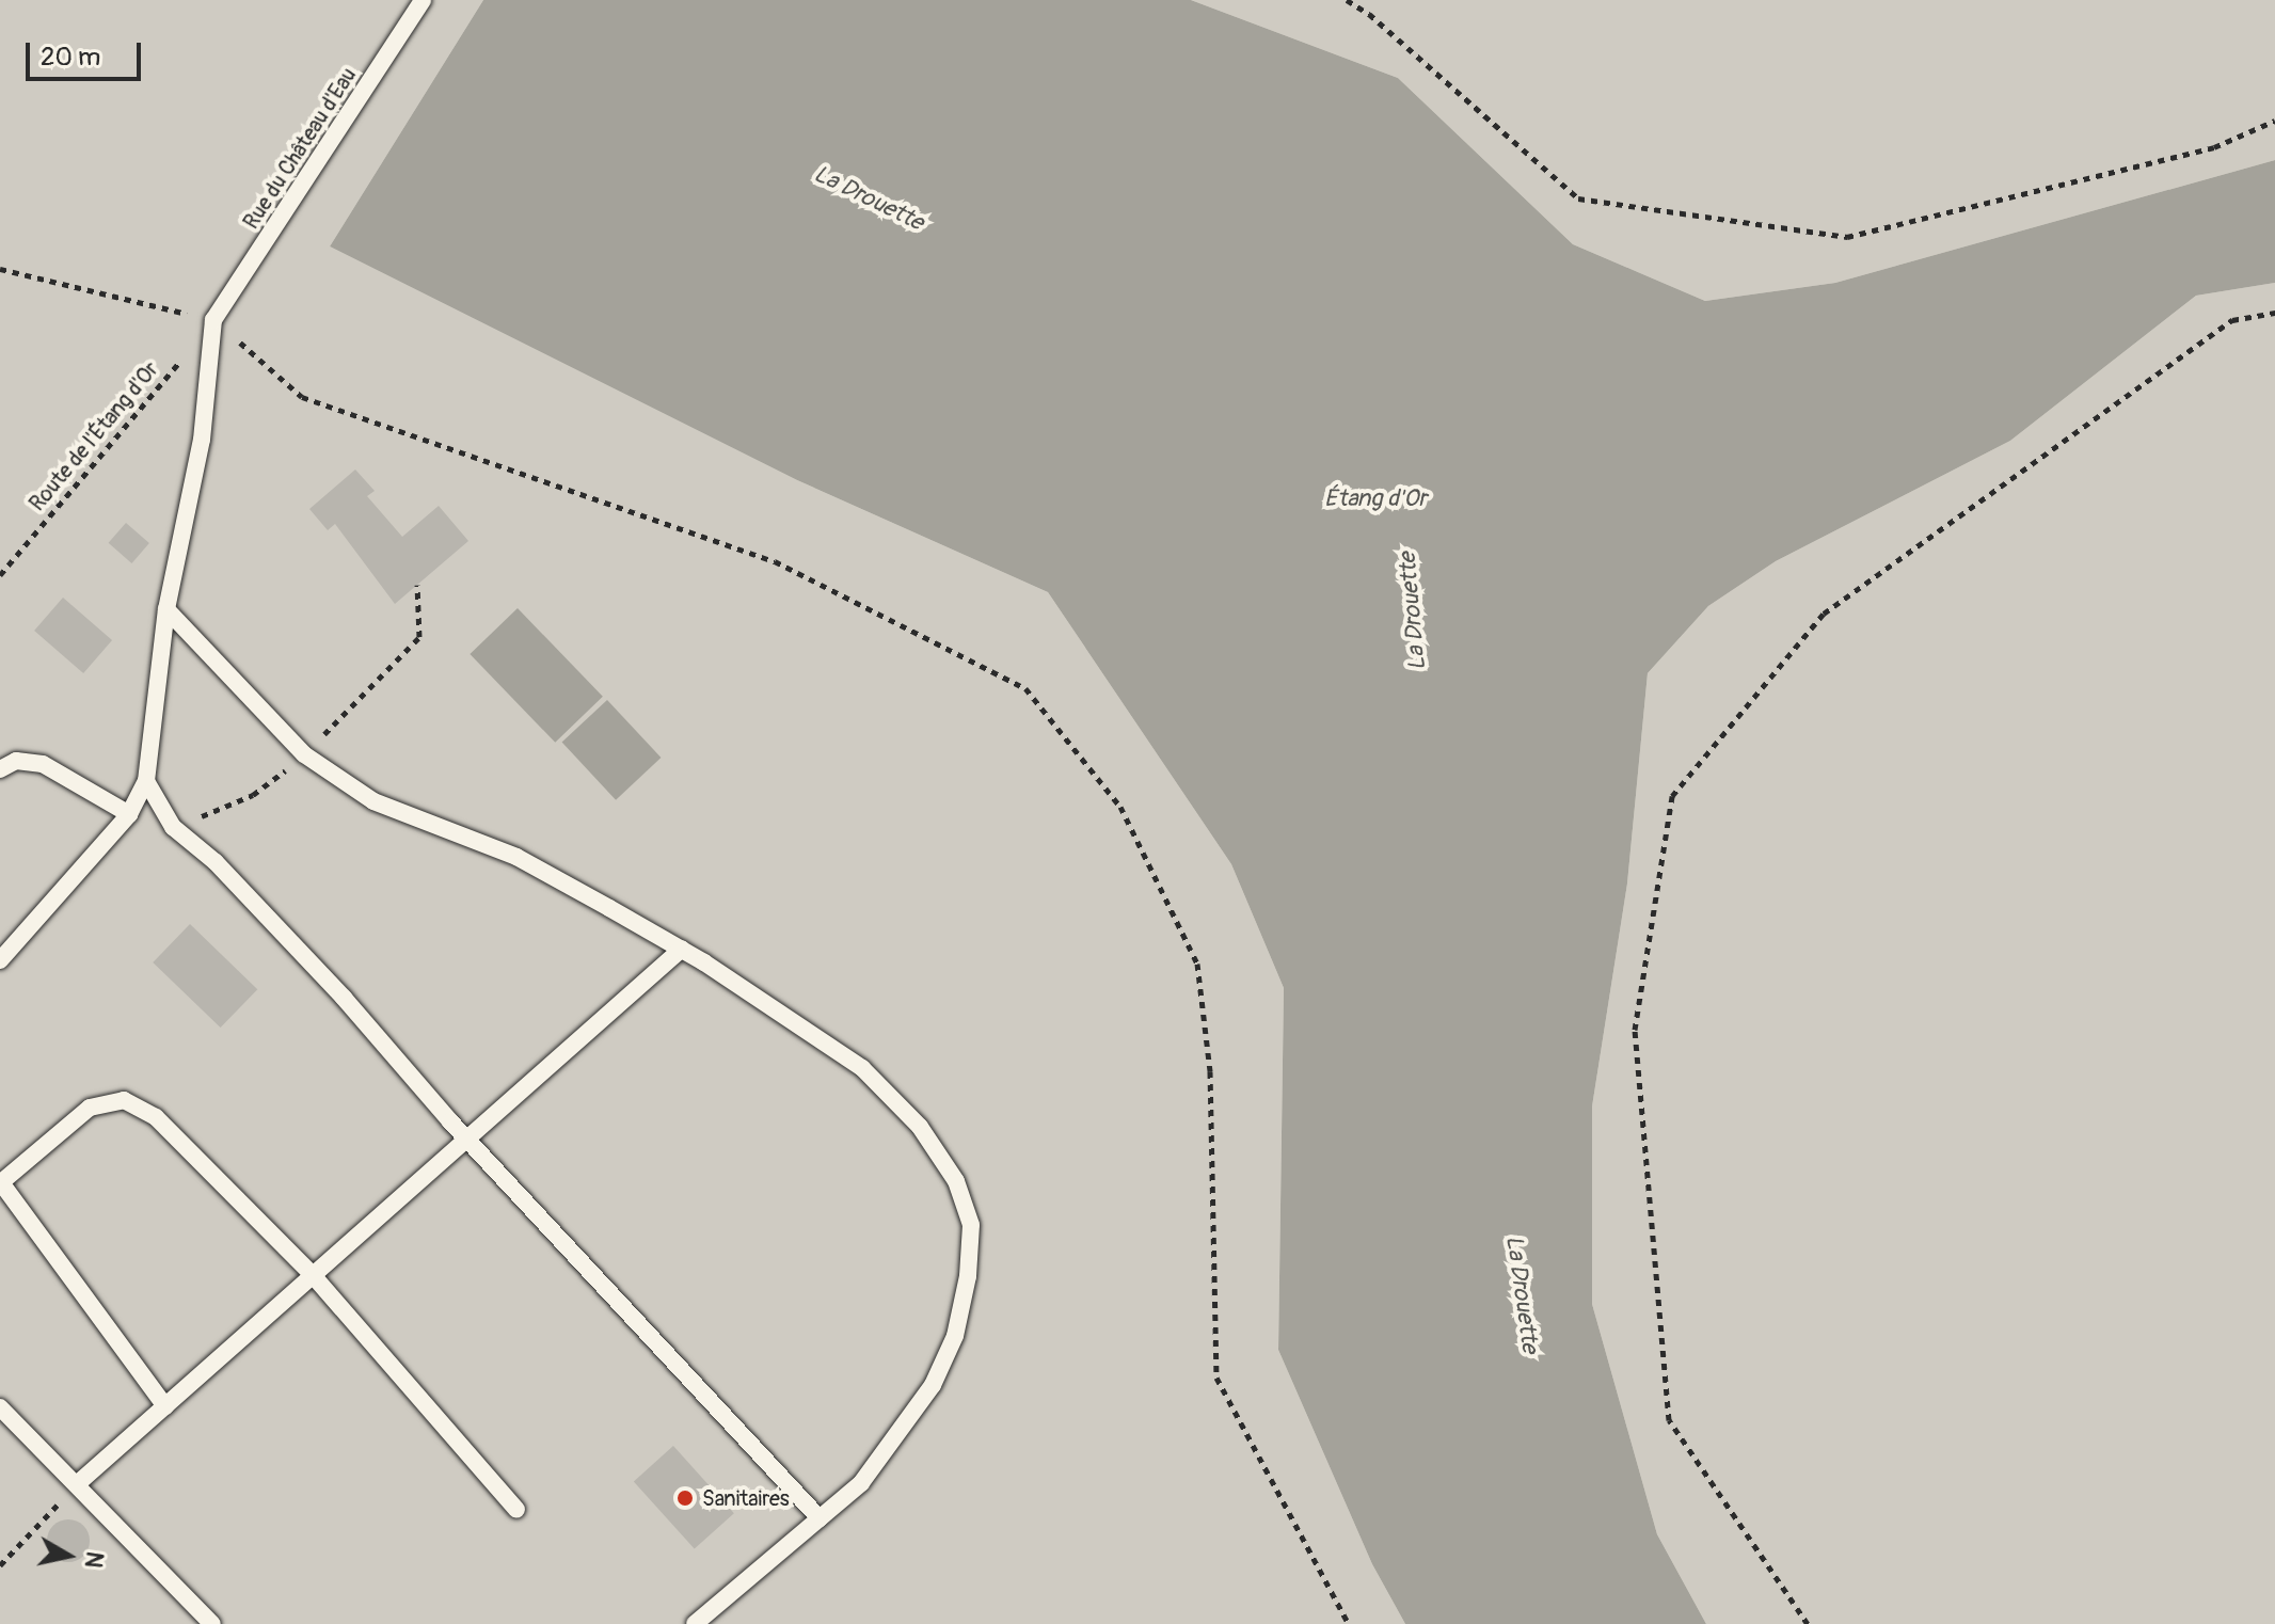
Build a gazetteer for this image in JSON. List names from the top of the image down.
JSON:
{
  "streets": {
    "lane": ["Rue du Château d'Eau"],
    "path": ["Route de l'Étang d'Or"]
  },
  "water": ["La Drouette", "Étang d'Or"],
  "places": ["Sanitaires"],
  "scale_bar": "20 m",
  "north": "right"
}
